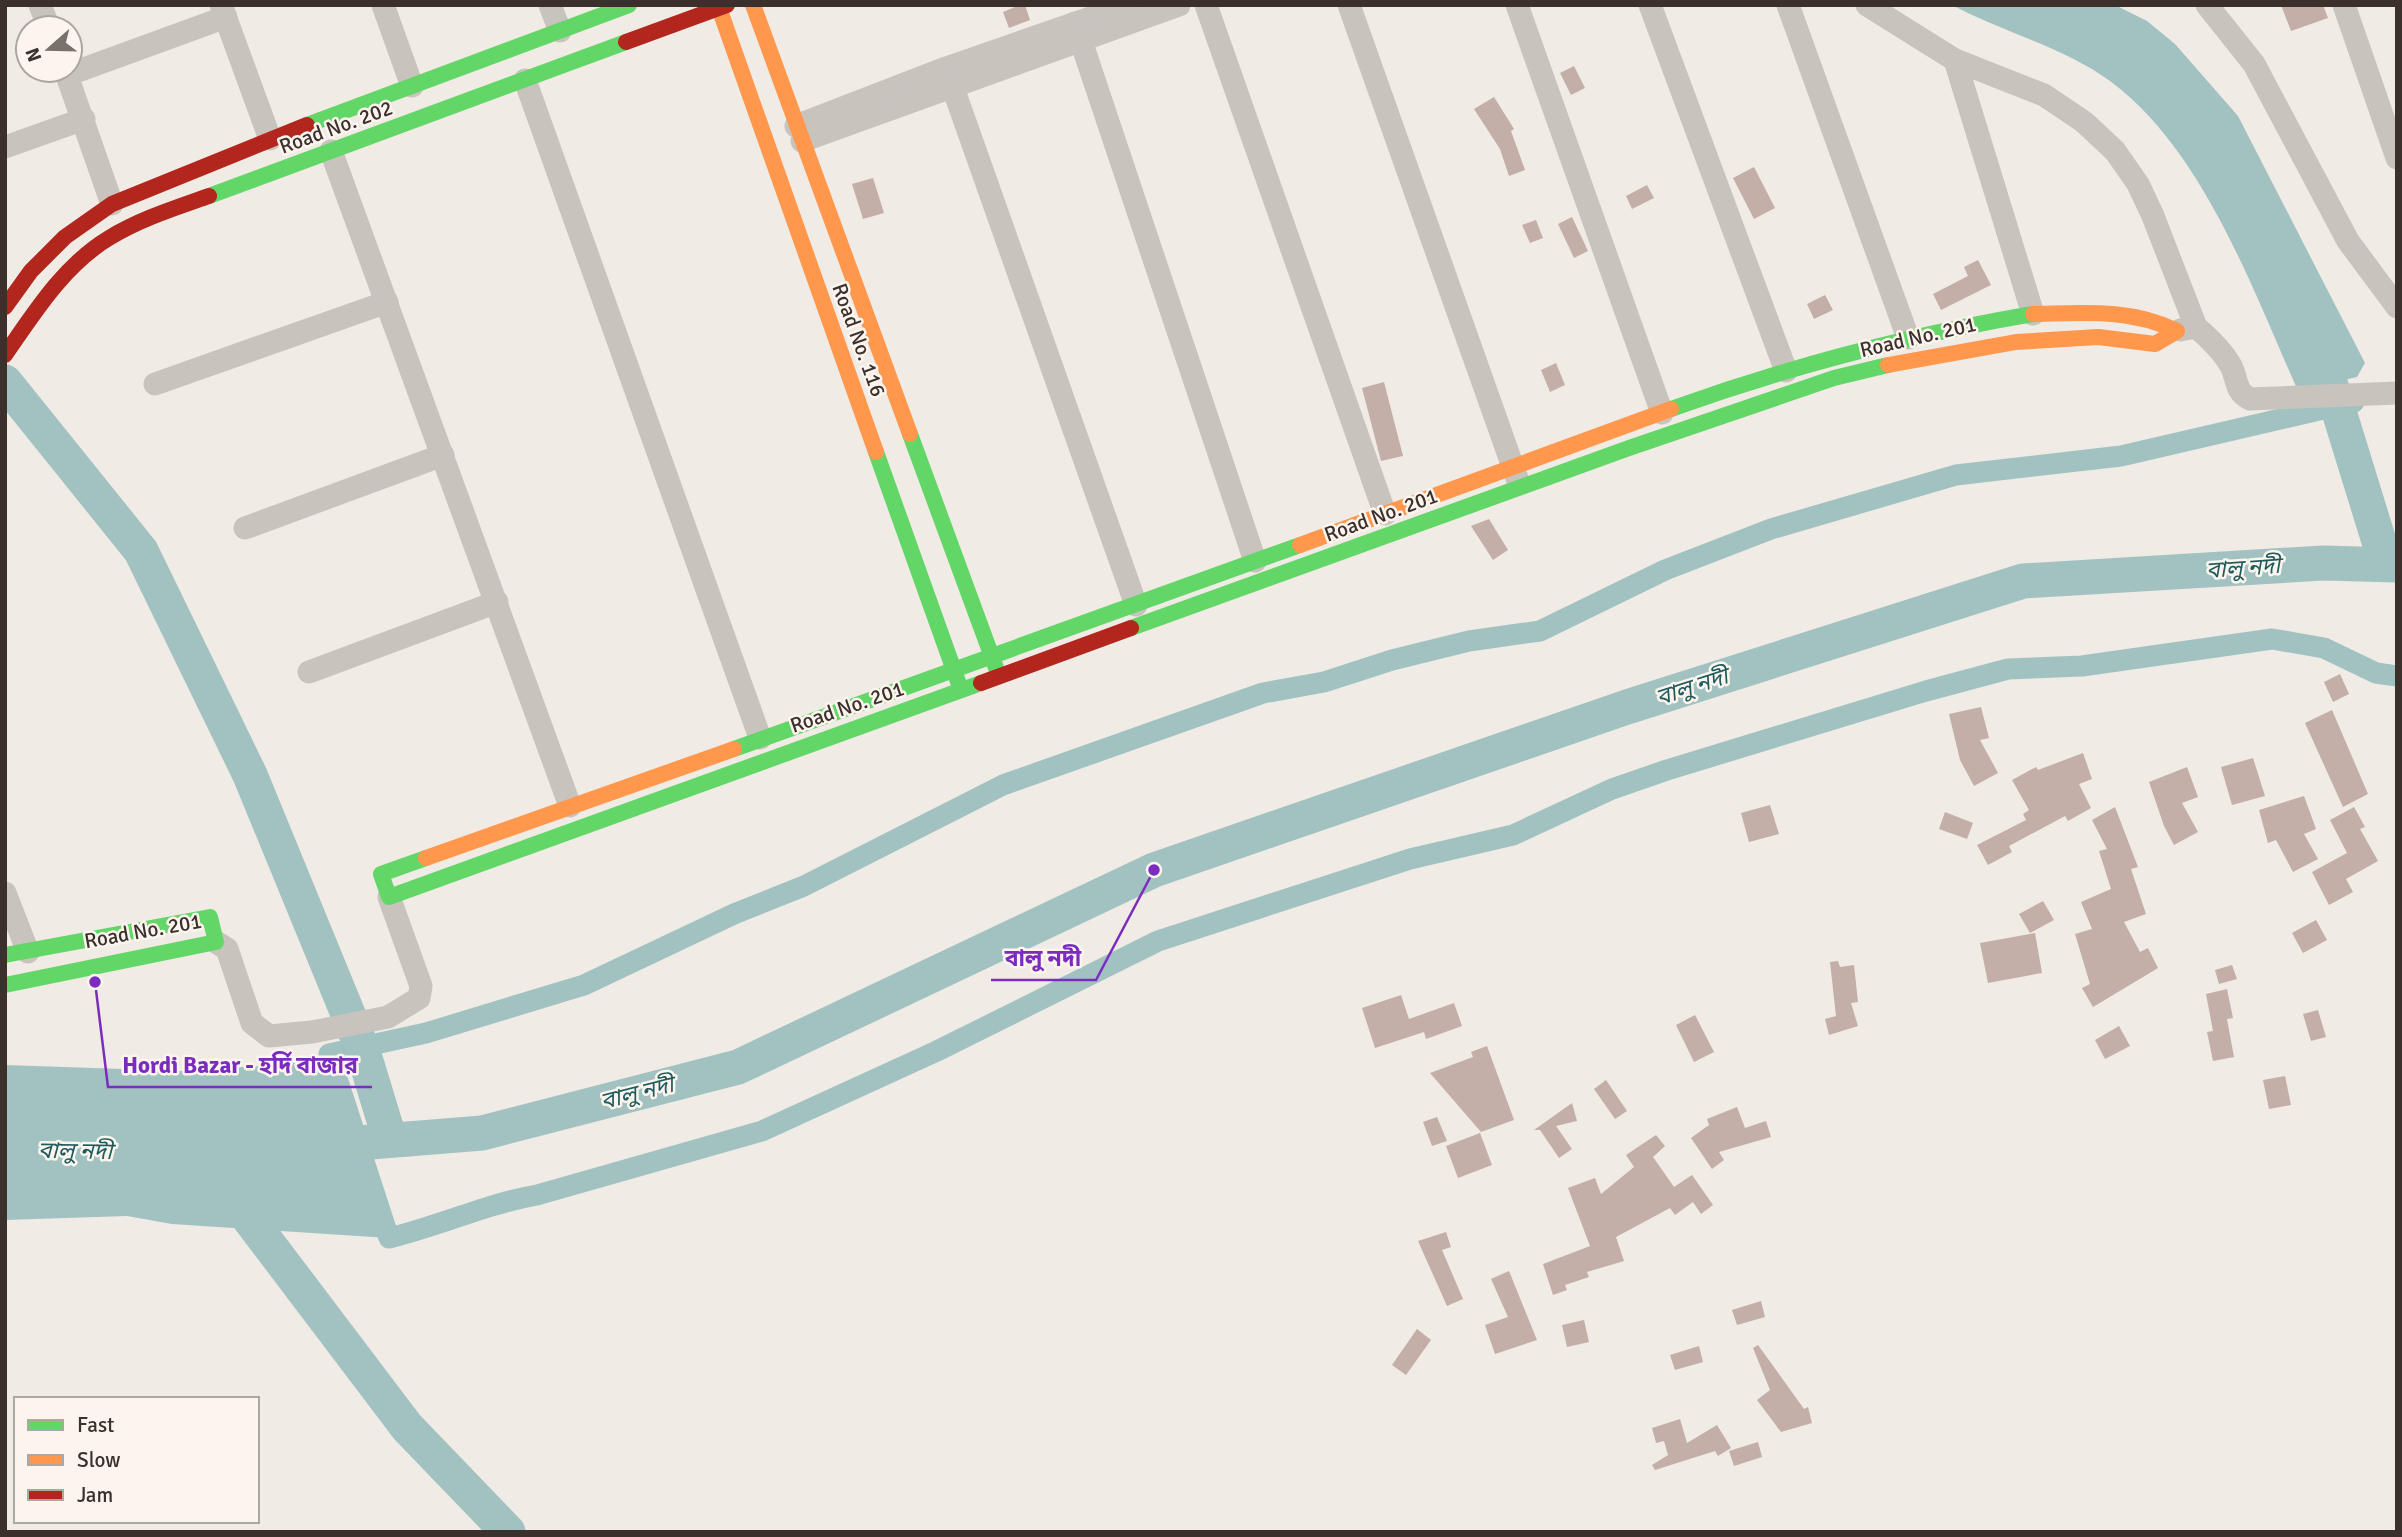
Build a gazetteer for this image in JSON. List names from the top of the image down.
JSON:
{
  "streets": {
    "street": ["Road No. 202", "Road No. 201", "Road No. 116"]
  },
  "crossings": [
    ["Road No. 202", "Road No. 116"],
    ["Road No. 201", "Road No. 116"]
  ],
  "water": ["বালু নদী"],
  "places": ["বালু নদী", "Hordi Bazar - হর্দি বাজার"],
  "legend": ["Fast", "Slow", "Jam"],
  "north": "left"
}
